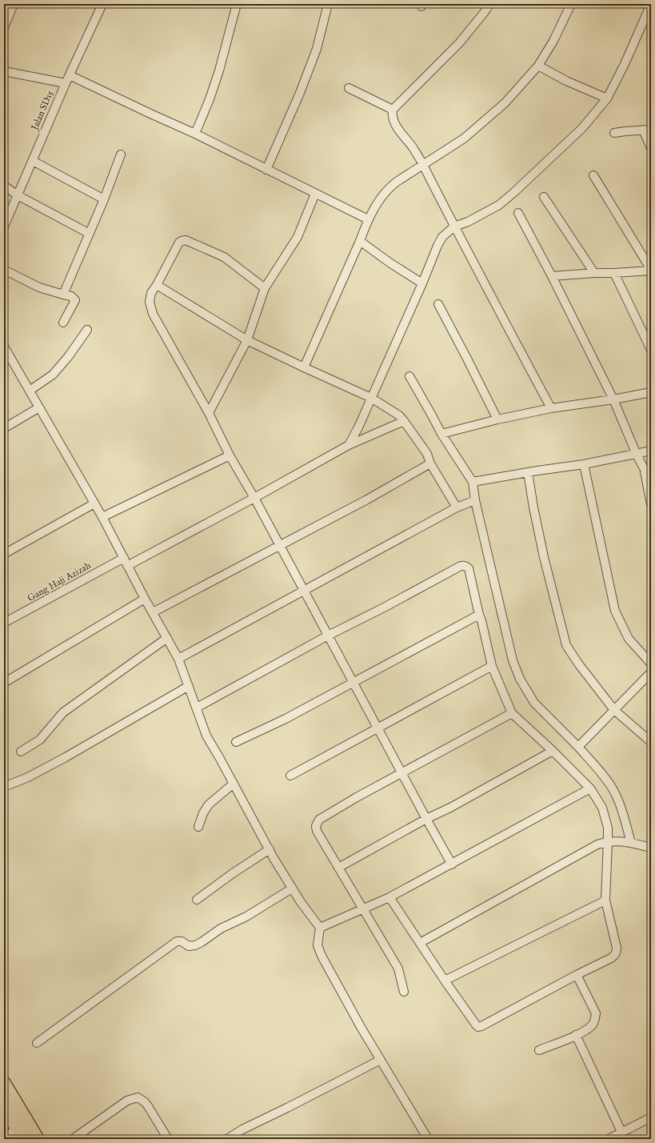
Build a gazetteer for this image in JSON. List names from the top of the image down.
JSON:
{
  "streets": {
    "street": ["Jalan SD15", "Gang Haji Azizah"]
  }
}
